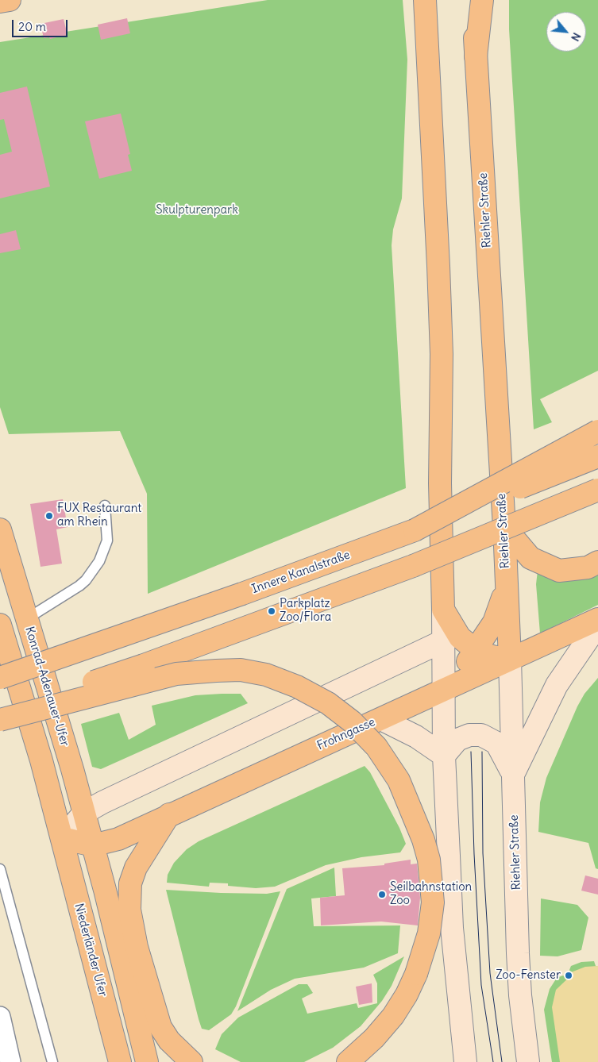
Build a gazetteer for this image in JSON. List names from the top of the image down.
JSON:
{
  "streets": {
    "main road": [
      "Riehler Straße",
      "Innere Kanalstraße",
      "Konrad-Adenauer-Ufer",
      "Frohngasse",
      "Niederländer Ufer"
    ]
  },
  "crossings": [
    ["Riehler Straße", "Frohngasse"],
    ["Konrad-Adenauer-Ufer", "Frohngasse"]
  ],
  "parks": ["Skulpturenpark"],
  "places": [
    "FUX Restaurant am Rhein",
    "Parkplatz Zoo/Flora",
    "Seilbahnstation Zoo",
    "Zoo-Fenster"
  ],
  "scale_bar": "20 m",
  "north": "bottom right"
}
